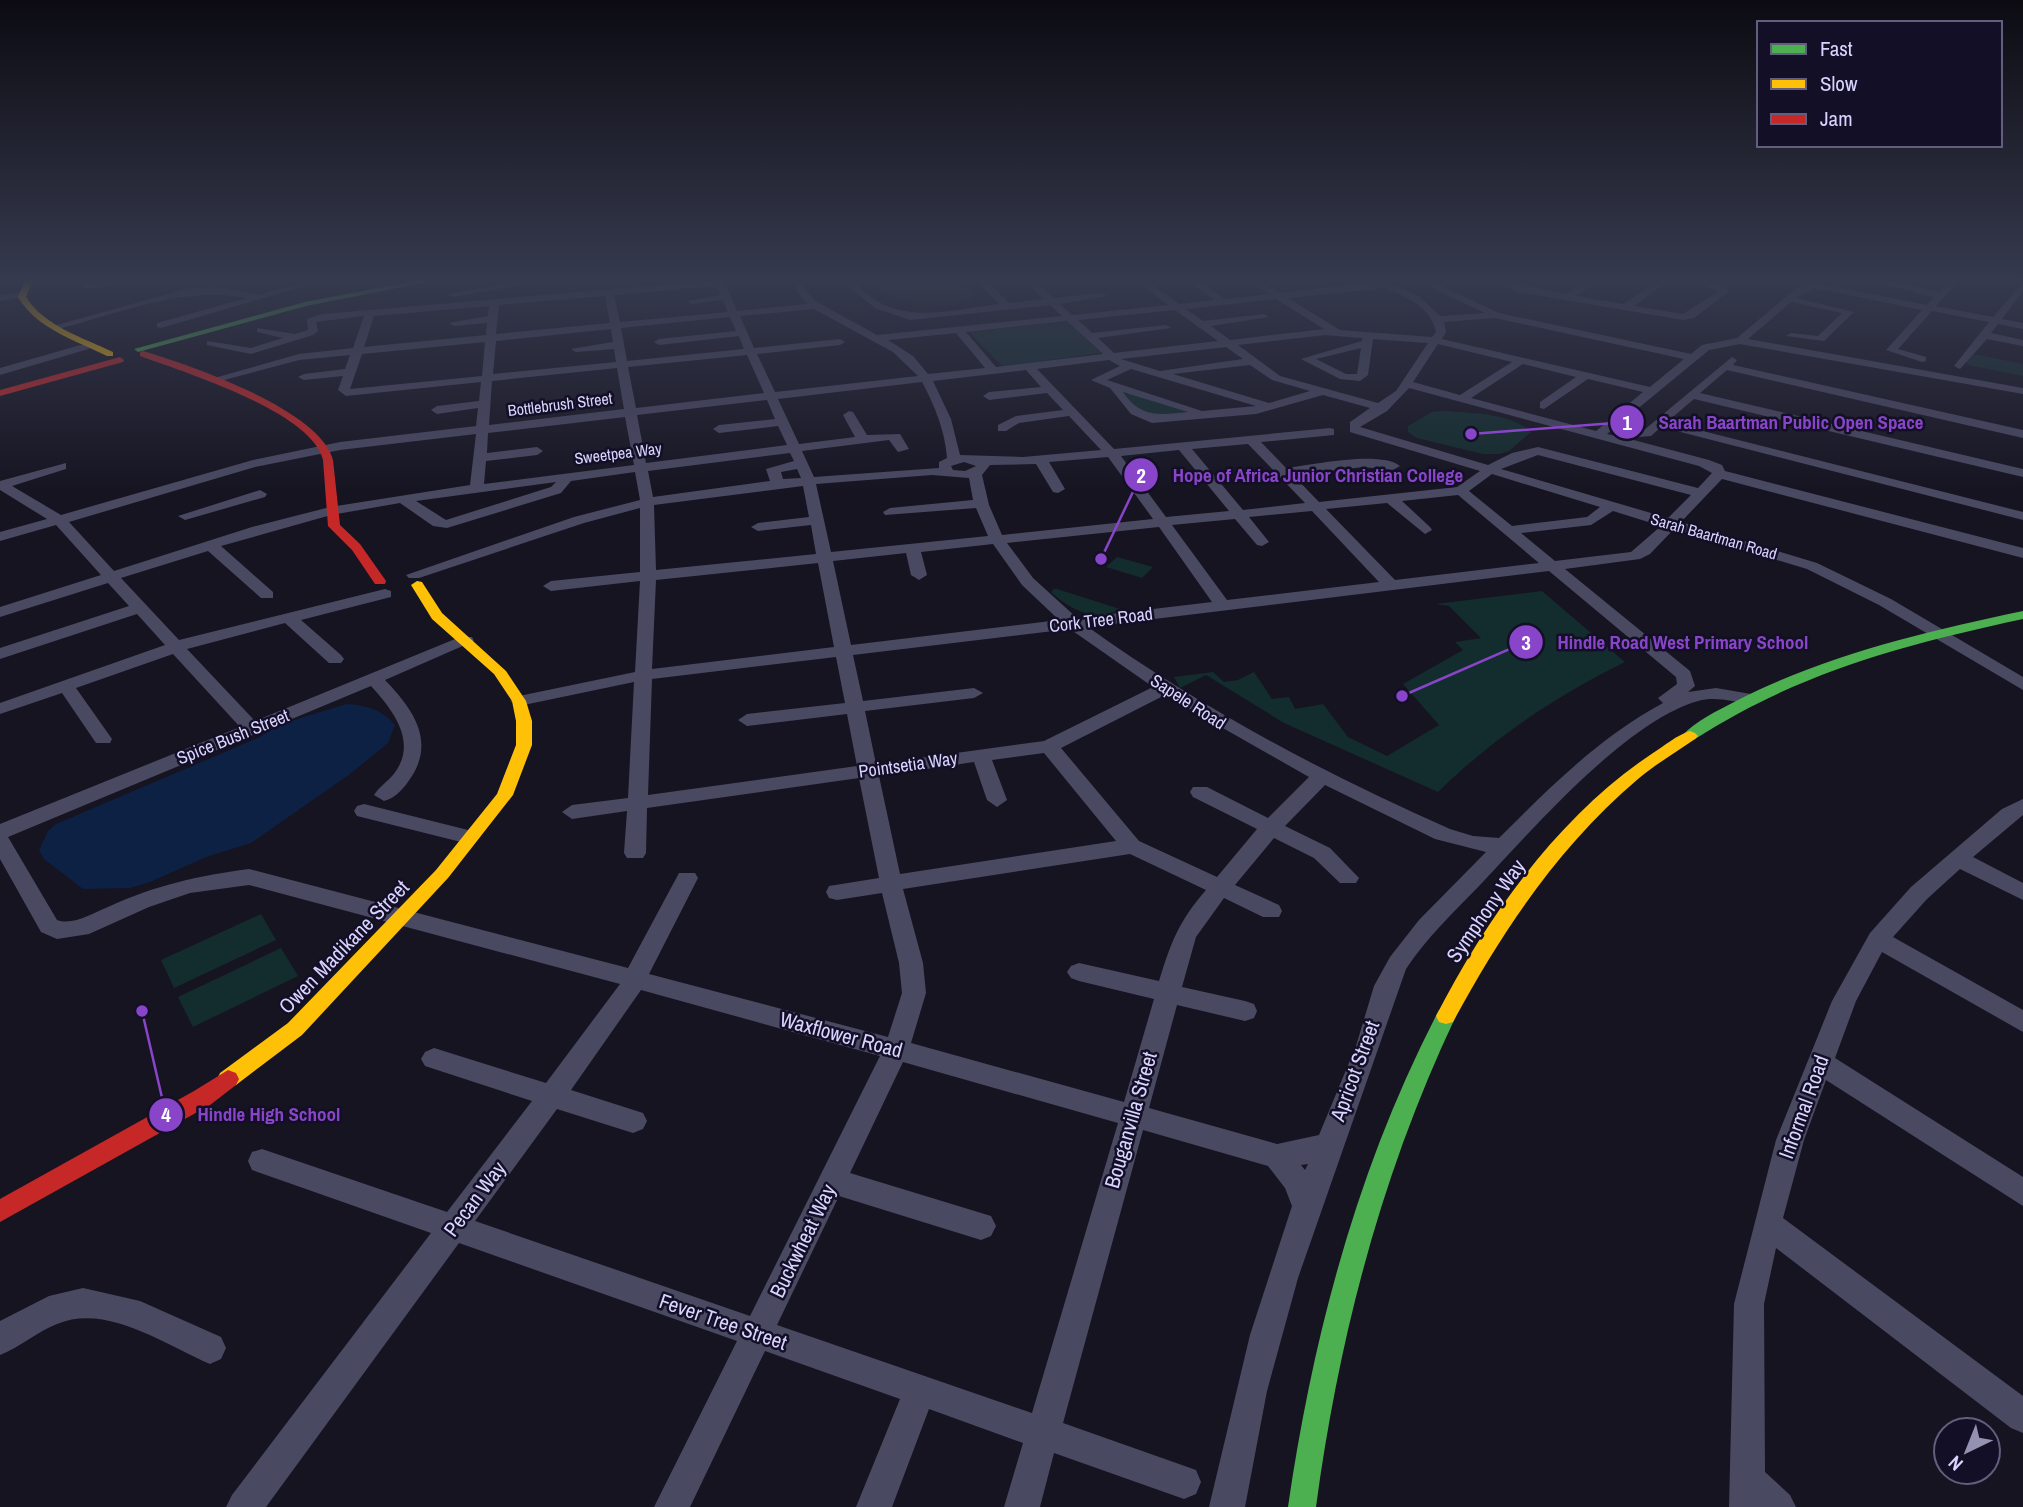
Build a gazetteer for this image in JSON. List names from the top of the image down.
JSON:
{
  "streets": {
    "street": [
      "Bottlebrush Street",
      "Sweetpea Way",
      "Sarah Baartman Road",
      "Cork Tree Road",
      "Sapele Road",
      "Spice Bush Street",
      "Pointsetia Way",
      "Symphony Way",
      "Owen Madikane Street",
      "Waxflower Road",
      "Apricot Street",
      "Informal Road",
      "Bouganvilla Street",
      "Pecan Way",
      "Buckwheat Way",
      "Fever Tree Street"
    ]
  },
  "crossings": [
    ["Bottlebrush Street", "Owen Madikane Street"],
    ["Bottlebrush Street", "Buckwheat Way"],
    ["Sweetpea Way", "Owen Madikane Street"],
    ["Sweetpea Way", "Buckwheat Way"],
    ["Sarah Baartman Road", "Cork Tree Road"],
    ["Sarah Baartman Road", "Sapele Road"],
    ["Sarah Baartman Road", "Symphony Way"],
    ["Sarah Baartman Road", "Owen Madikane Street"],
    ["Sarah Baartman Road", "Buckwheat Way"],
    ["Cork Tree Road", "Sapele Road"],
    ["Cork Tree Road", "Owen Madikane Street"],
    ["Cork Tree Road", "Apricot Street"],
    ["Cork Tree Road", "Buckwheat Way"],
    ["Sapele Road", "Pointsetia Way"],
    ["Sapele Road", "Apricot Street"],
    ["Sapele Road", "Bouganvilla Street"],
    ["Spice Bush Street", "Owen Madikane Street"],
    ["Pointsetia Way", "Buckwheat Way"],
    ["Symphony Way", "Apricot Street"],
    ["Owen Madikane Street", "Waxflower Road"],
    ["Waxflower Road", "Apricot Street"],
    ["Waxflower Road", "Bouganvilla Street"],
    ["Waxflower Road", "Pecan Way"],
    ["Waxflower Road", "Buckwheat Way"],
    ["Bouganvilla Street", "Fever Tree Street"],
    ["Pecan Way", "Fever Tree Street"],
    ["Buckwheat Way", "Fever Tree Street"]
  ],
  "places": [
    "Sarah Baartman Public Open Space",
    "Hope of Africa Junior Christian College",
    "Hindle Road West Primary School",
    "Hindle High School"
  ],
  "legend": ["Fast", "Slow", "Jam"],
  "north": "bottom left"
}
